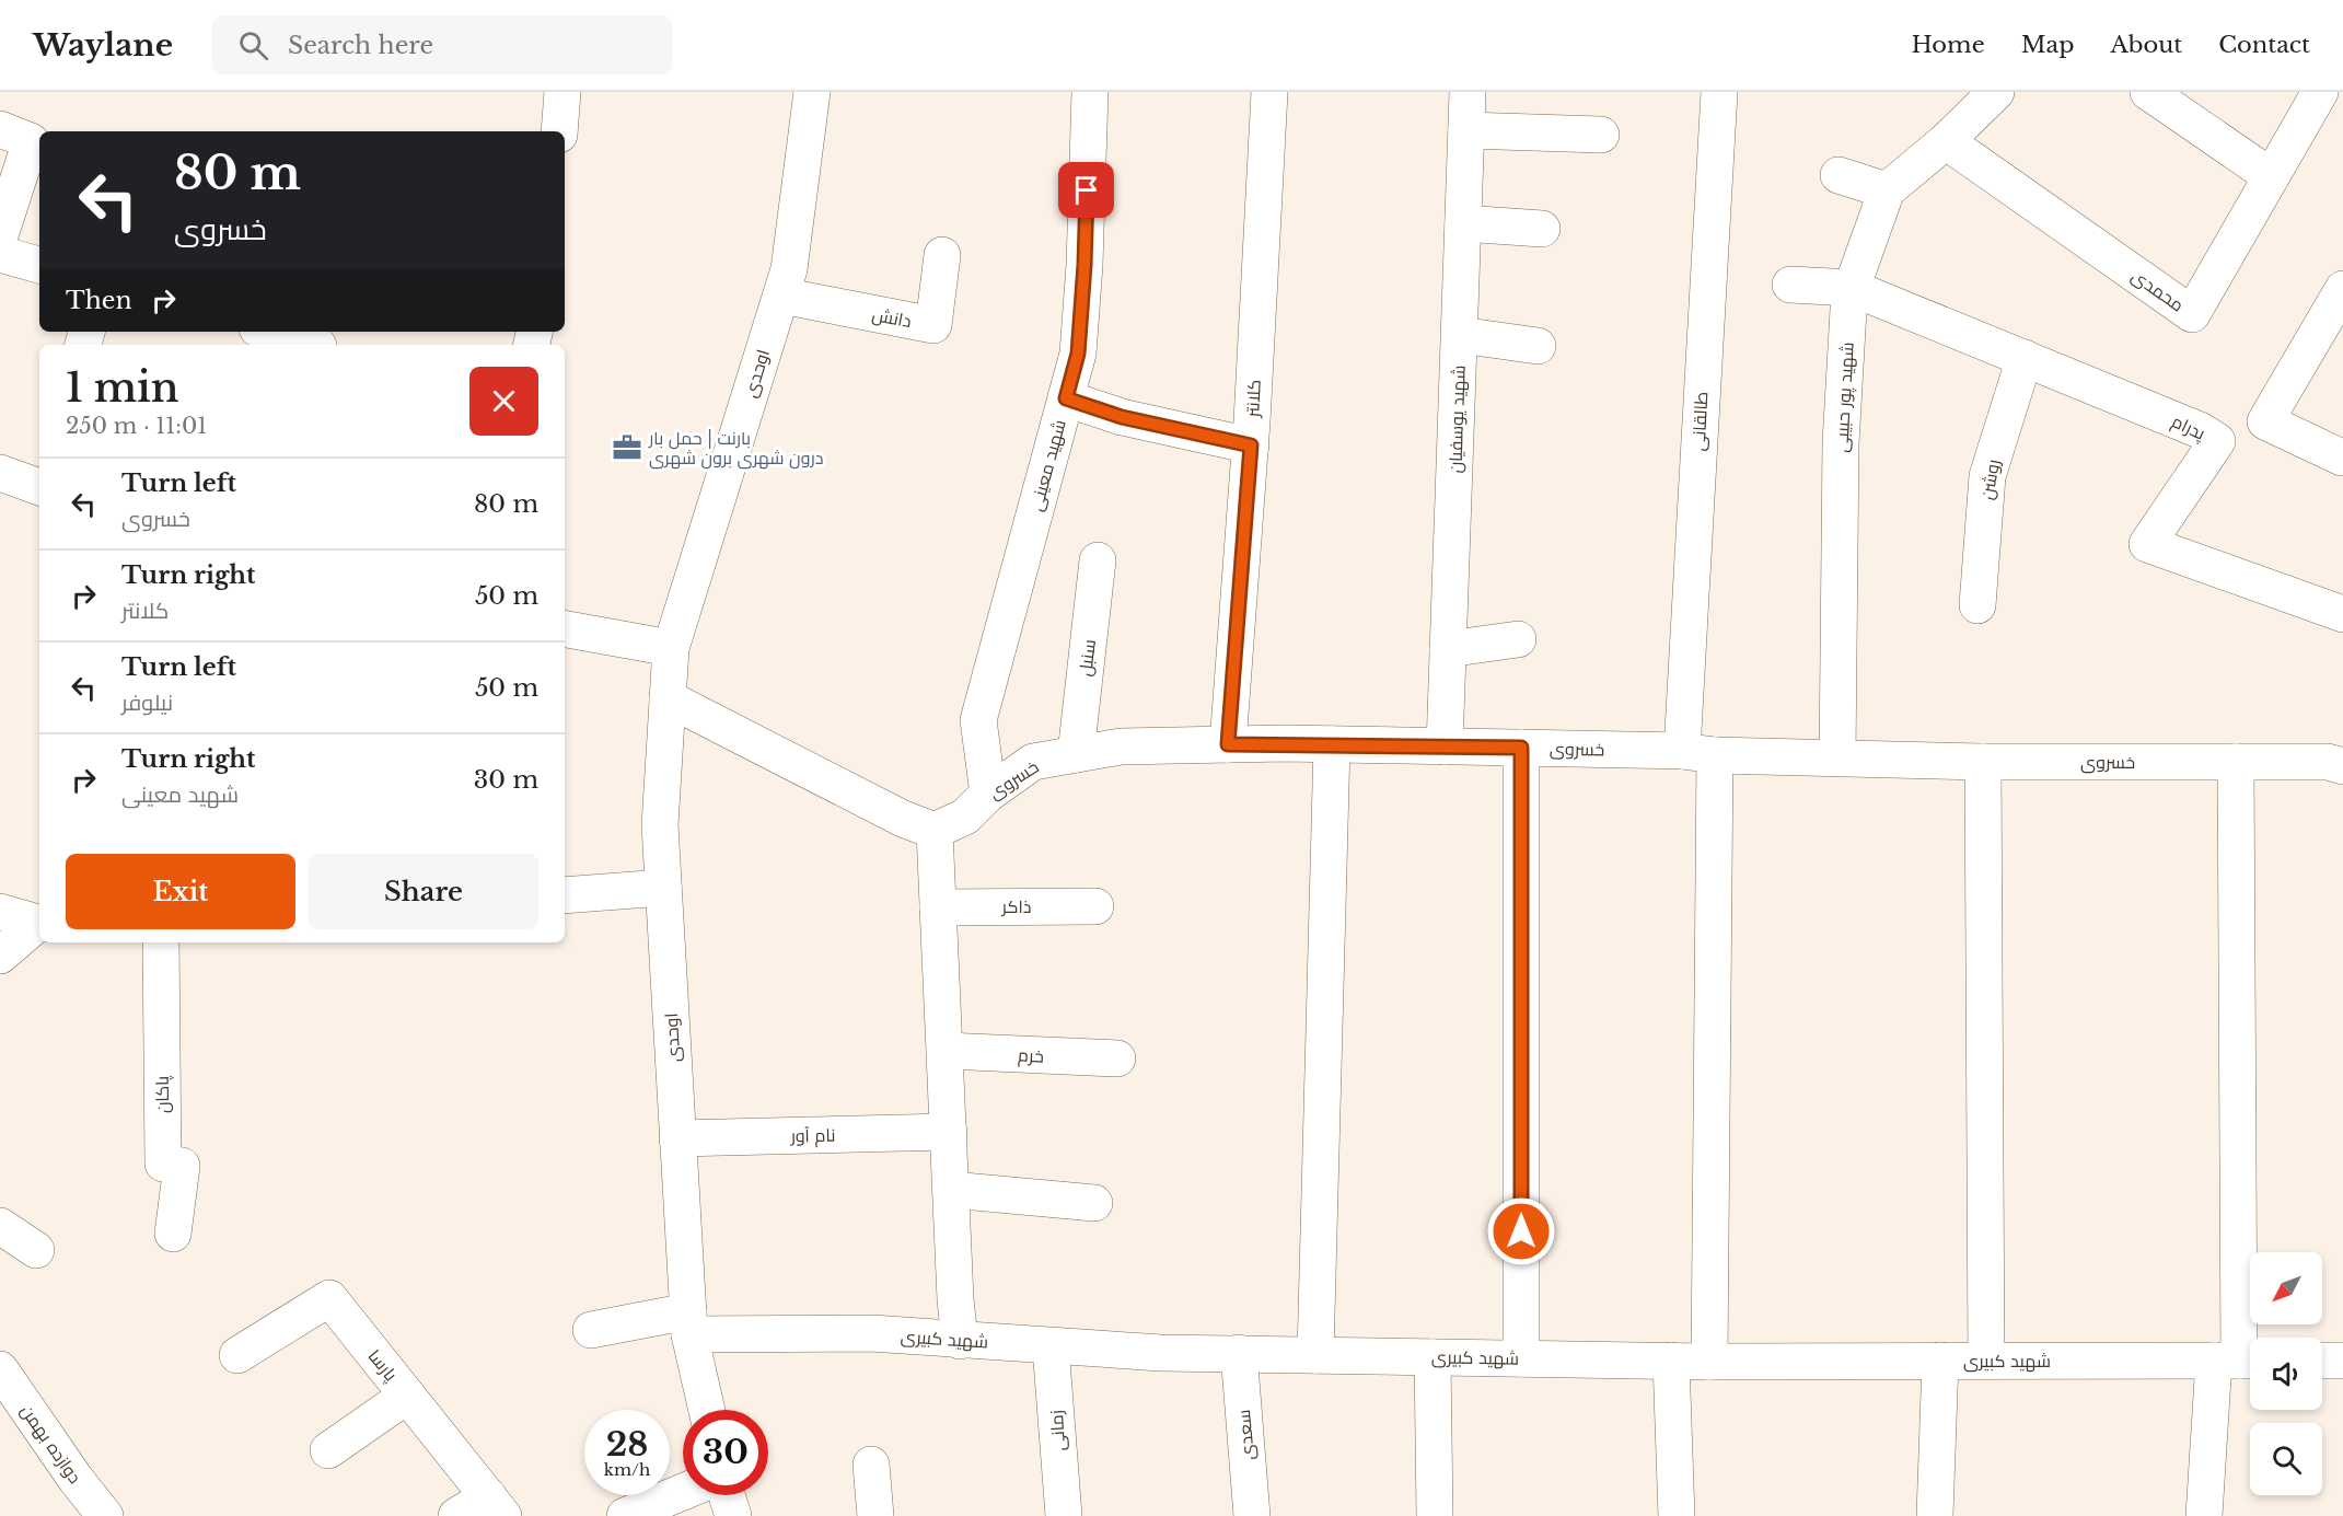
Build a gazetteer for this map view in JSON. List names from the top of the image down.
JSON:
{
  "streets": {
    "street": [
      "محمدی",
      "دانش",
      "اوحدی",
      "شهید پور حبیبی",
      "کلانتر",
      "شهید یوسفیان",
      "طالقانی",
      "پدرام",
      "شهید معینی",
      "روشن",
      "سنبل",
      "خسروی",
      "ذاکر",
      "خرم",
      "پاکان",
      "نام آور",
      "شهید کبیری",
      "پارسا",
      "زمانی",
      "سعدی",
      "دوازده بهمن"
    ]
  },
  "crossings": [
    ["دانش", "اوحدی"],
    ["اوحدی", "نام آور"],
    ["اوحدی", "شهید کبیری"],
    ["شهید پور حبیبی", "پدرام"],
    ["شهید پور حبیبی", "خسروی"],
    ["کلانتر", "خسروی"],
    ["شهید یوسفیان", "خسروی"],
    ["طالقانی", "خسروی"],
    ["طالقانی", "شهید کبیری"],
    ["پدرام", "روشن"],
    ["شهید معینی", "خسروی"],
    ["سنبل", "خسروی"],
    ["شهید کبیری", "زمانی"],
    ["شهید کبیری", "سعدی"]
  ],
  "places": {
    "office": ["بارنت | حمل بار درون شهری برون شهری"]
  },
  "north": "bottom left",
  "page": {
    "header": "Waylane",
    "search": "Search here",
    "nav": [
      "Home",
      "Map",
      "About",
      "Contact"
    ],
    "turn": ["80 m", "خسروی"],
    "then": "Then",
    "heading": ["1 min", "250 m · 11:01"],
    "list": [
      {
        "name": "Turn left",
        "note": "خسروی",
        "value": "80 m"
      },
      {
        "name": "Turn right",
        "note": "کلانتر",
        "value": "50 m"
      },
      {
        "name": "Turn left",
        "note": "نیلوفر",
        "value": "50 m"
      },
      {
        "name": "Turn right",
        "note": "شهید معینی",
        "value": "30 m"
      }
    ],
    "buttons": ["Exit", "Share"],
    "speed": "28 km/h",
    "limit": "30"
  }
}
